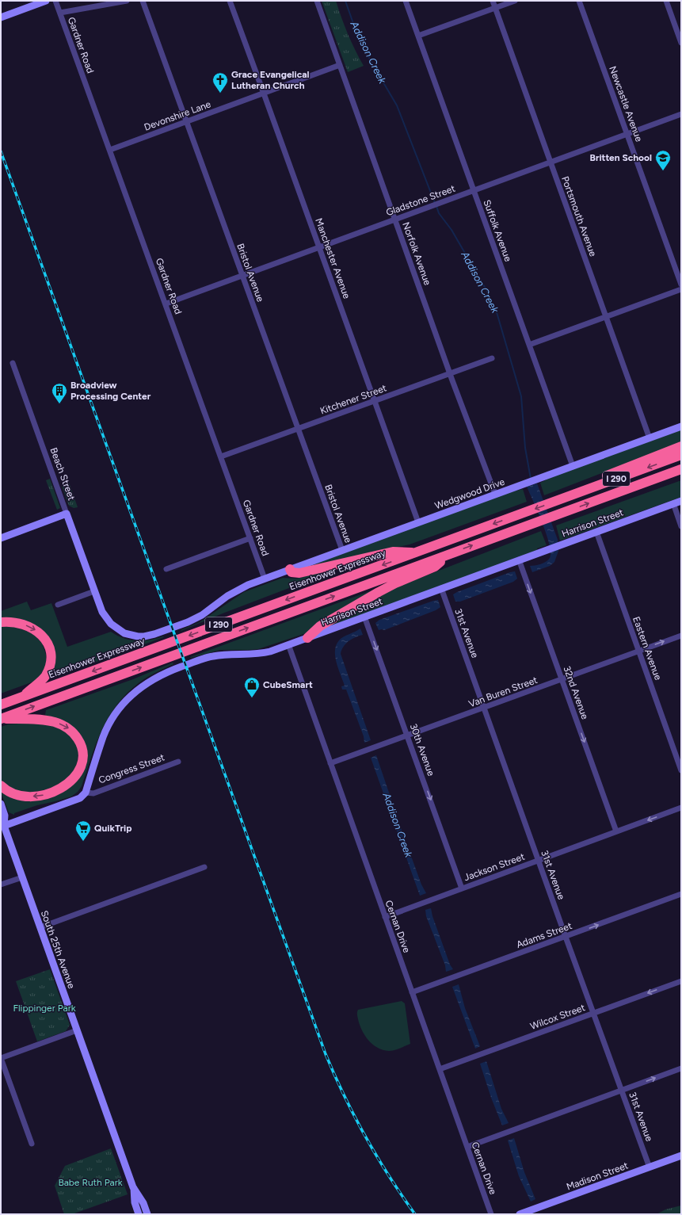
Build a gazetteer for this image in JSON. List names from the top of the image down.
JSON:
{
  "streets": {
    "highway": ["I 290", "Eisenhower Expressway"],
    "street": [
      "Gardner Road",
      "Newcastle Avenue",
      "Devonshire Lane",
      "Gladstone Street",
      "Portsmouth Avenue",
      "Suffolk Avenue",
      "Norfolk Avenue",
      "Manchester Avenue",
      "Bristol Avenue",
      "Kitchener Street",
      "Beach Street",
      "Wedgwood Drive",
      "Harrison Street",
      "31st Avenue",
      "Eastern Avenue",
      "Van Buren Street",
      "32nd Avenue",
      "30th Avenue",
      "Congress Street",
      "Jackson Street",
      "Cernan Drive",
      "Adams Street",
      "South 25th Avenue",
      "Wilcox Street",
      "Madison Street"
    ]
  },
  "crossings": [
    ["Gardner Road", "Devonshire Lane"],
    ["Gardner Road", "Gladstone Street"],
    ["Gardner Road", "Kitchener Street"],
    ["Gardner Road", "Beach Street"],
    ["Gardner Road", "Wedgwood Drive"],
    ["Newcastle Avenue", "Gladstone Street"],
    ["Devonshire Lane", "Norfolk Avenue"],
    ["Devonshire Lane", "Manchester Avenue"],
    ["Devonshire Lane", "Bristol Avenue"],
    ["Gladstone Street", "Portsmouth Avenue"],
    ["Gladstone Street", "Suffolk Avenue"],
    ["Gladstone Street", "Norfolk Avenue"],
    ["Gladstone Street", "Manchester Avenue"],
    ["Gladstone Street", "Bristol Avenue"],
    ["Portsmouth Avenue", "Wedgwood Drive"],
    ["Suffolk Avenue", "Wedgwood Drive"],
    ["Norfolk Avenue", "Kitchener Street"],
    ["Norfolk Avenue", "Wedgwood Drive"],
    ["Manchester Avenue", "Kitchener Street"],
    ["Manchester Avenue", "Wedgwood Drive"],
    ["Bristol Avenue", "Kitchener Street"],
    ["Bristol Avenue", "Wedgwood Drive"],
    ["Beach Street", "Wedgwood Drive"],
    ["Harrison Street", "31st Avenue"],
    ["Harrison Street", "Eastern Avenue"],
    ["Harrison Street", "32nd Avenue"],
    ["Harrison Street", "30th Avenue"],
    ["Harrison Street", "Congress Street"],
    ["Harrison Street", "Cernan Drive"],
    ["31st Avenue", "Van Buren Street"],
    ["31st Avenue", "Jackson Street"],
    ["31st Avenue", "Adams Street"],
    ["31st Avenue", "Wilcox Street"],
    ["31st Avenue", "Madison Street"],
    ["Eastern Avenue", "Van Buren Street"],
    ["Van Buren Street", "32nd Avenue"],
    ["Van Buren Street", "30th Avenue"],
    ["Van Buren Street", "Cernan Drive"],
    ["32nd Avenue", "Jackson Street"],
    ["30th Avenue", "Jackson Street"],
    ["Congress Street", "South 25th Avenue"],
    ["Jackson Street", "Cernan Drive"],
    ["Cernan Drive", "Adams Street"],
    ["Cernan Drive", "Wilcox Street"]
  ],
  "one_way": [
    "32nd Avenue",
    "30th Avenue",
    "Adams Street",
    "Wilcox Street"
  ],
  "water": ["Addison Creek"],
  "parks": ["Flippinger Park", "Babe Ruth Park"],
  "places": {
    "church": ["Grace Evangelical Lutheran Church"],
    "school or university": ["Britten School"],
    "building": ["Broadview Processing Center"],
    "shop": ["CubeSmart"],
    "supermarket": ["QuikTrip"]
  }
}
